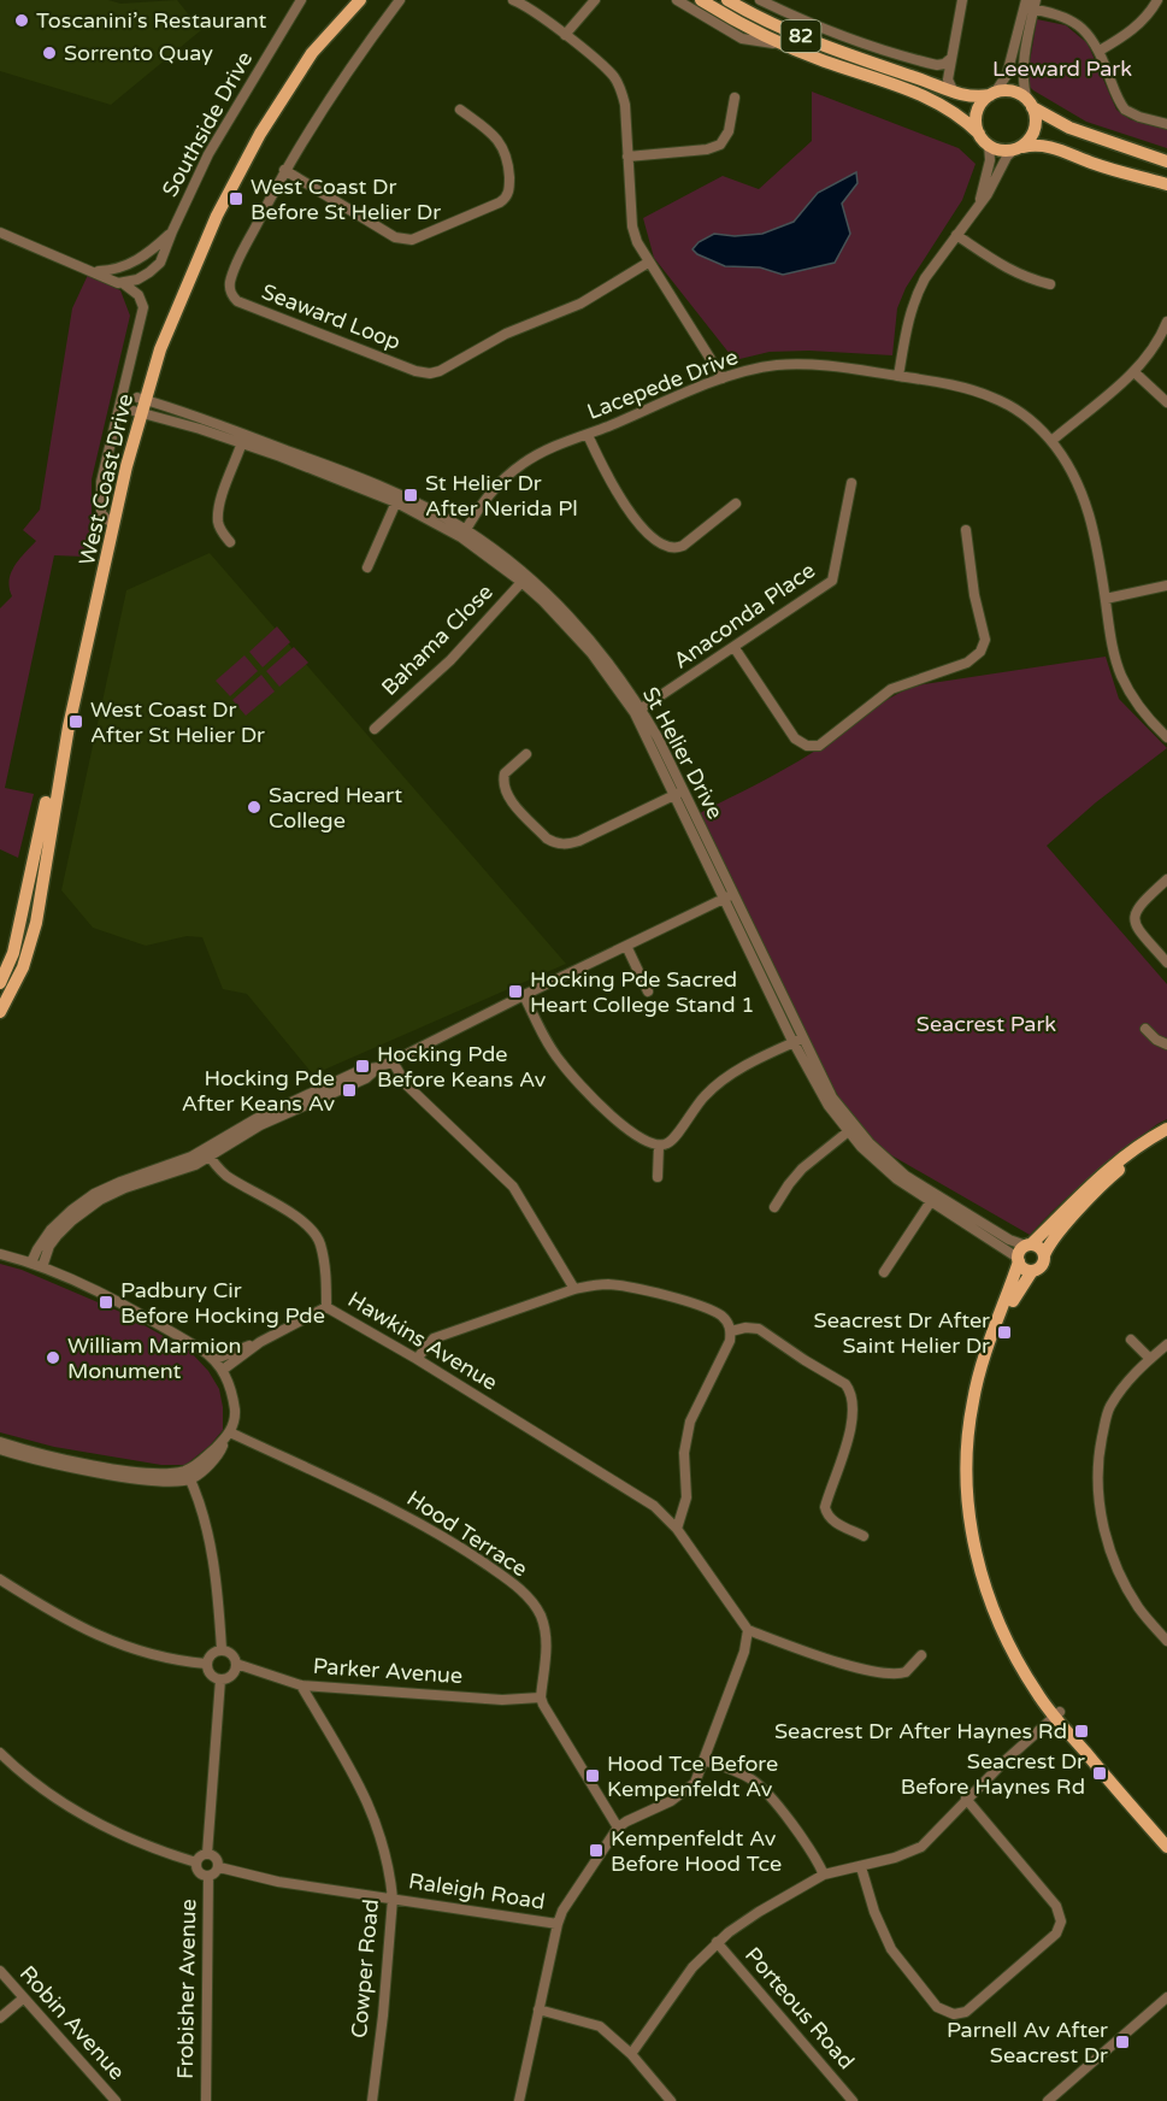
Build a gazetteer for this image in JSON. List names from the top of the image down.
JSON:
{
  "streets": {
    "main road": ["82", "West Coast Drive"],
    "street": [
      "Southside Drive",
      "Seaward Loop",
      "Lacepede Drive",
      "Anaconda Place",
      "Bahama Close",
      "St Helier Drive",
      "Hawkins Avenue",
      "Hood Terrace",
      "Parker Avenue",
      "Raleigh Road",
      "Cowper Road",
      "Frobisher Avenue",
      "Porteous Road",
      "Robin Avenue"
    ]
  },
  "crossings": [
    ["Lacepede Drive", "St Helier Drive"],
    ["West Coast Drive", "St Helier Drive"],
    ["Anaconda Place", "St Helier Drive"],
    ["Bahama Close", "St Helier Drive"],
    ["Hood Terrace", "Parker Avenue"],
    ["Parker Avenue", "Cowper Road"],
    ["Raleigh Road", "Cowper Road"],
    ["Raleigh Road", "Frobisher Avenue"]
  ],
  "parks": ["Leeward Park", "Seacrest Park"],
  "places": {
    "other": [
      "Toscanini’s Restaurant",
      "Sorrento Quay",
      "Sacred Heart College",
      "William Marmion Monument"
    ],
    "transit": [
      "West Coast Dr Before St Helier Dr",
      "St Helier Dr After Nerida Pl",
      "West Coast Dr After St Helier Dr",
      "Hocking Pde Sacred Heart College Stand 1",
      "Hocking Pde Before Keans Av",
      "Hocking Pde After Keans Av",
      "Padbury Cir Before Hocking Pde",
      "Seacrest Dr After Saint Helier Dr",
      "Seacrest Dr After Haynes Rd",
      "Seacrest Dr Before Haynes Rd",
      "Hood Tce Before Kempenfeldt Av",
      "Kempenfeldt Av Before Hood Tce",
      "Parnell Av After Seacrest Dr"
    ]
  }
}
